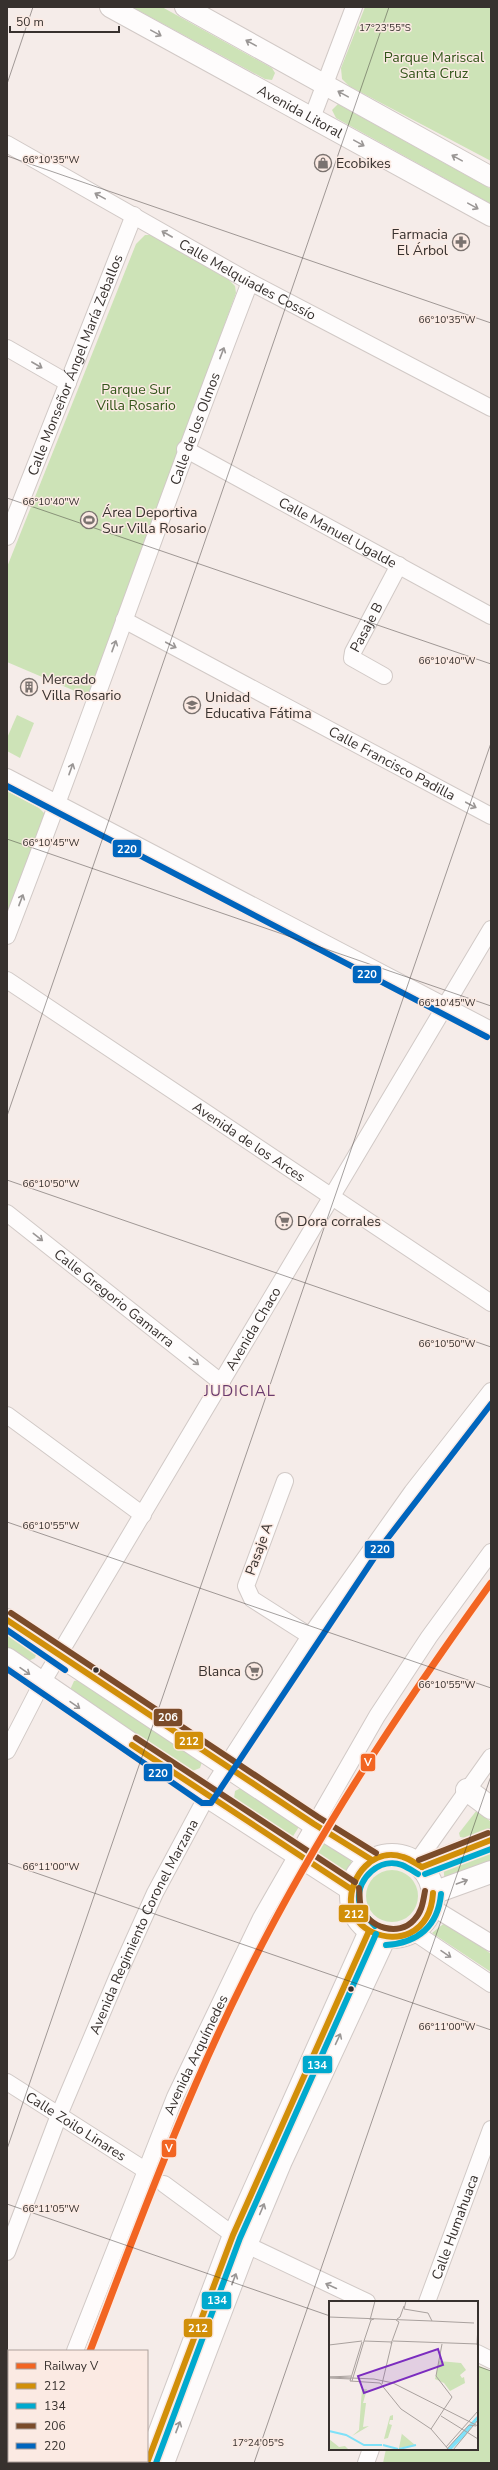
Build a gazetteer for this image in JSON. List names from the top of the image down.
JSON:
{
  "streets": {
    "main road": ["Avenida Litoral"],
    "street": [
      "Calle Melquiades Cossío",
      "Calle Monseñor Ángel María Zeballos",
      "Calle de los Olmos",
      "Calle Manuel Ugalde",
      "Pasaje B",
      "Calle Francisco Padilla",
      "Avenida de los Arces",
      "Calle Gregorio Gamarra",
      "Avenida Chaco",
      "Pasaje A",
      "Avenida Regimiento Coronel Marzana",
      "Avenida Arquímedes",
      "Calle Zoilo Linares",
      "Calle Humahuaca"
    ]
  },
  "crossings": [
    ["Calle Melquiades Cossío", "Calle Monseñor Ángel María Zeballos"],
    ["Calle Melquiades Cossío", "Calle de los Olmos"],
    ["Calle de los Olmos", "Calle Manuel Ugalde"],
    ["Calle de los Olmos", "Calle Francisco Padilla"],
    ["Calle Manuel Ugalde", "Pasaje B"],
    ["Avenida de los Arces", "Avenida Chaco"],
    ["Calle Gregorio Gamarra", "Avenida Chaco"],
    ["Pasaje A", "Avenida Regimiento Coronel Marzana"],
    ["Avenida Regimiento Coronel Marzana", "Calle Zoilo Linares"],
    ["Avenida Arquímedes", "Calle Zoilo Linares"]
  ],
  "one_way": [
    "Calle Melquiades Cossío",
    "Calle de los Olmos",
    "Calle Francisco Padilla",
    "Calle Gregorio Gamarra"
  ],
  "districts": ["JUDICIAL"],
  "parks": ["Parque Mariscal Santa Cruz", "Parque Sur Villa Rosario"],
  "places": {
    "shop": ["Ecobikes"],
    "pharmacy": ["Farmacia El Árbol"],
    "sports": ["Área Deportiva Sur Villa Rosario"],
    "building": ["Mercado Villa Rosario"],
    "school or university": ["Unidad Educativa Fátima"],
    "supermarket": ["Dora corrales", "Blanca"]
  },
  "lines": [
    "transit line 220",
    "rail line V",
    "transit line 206",
    "transit line 212",
    "transit line 134"
  ],
  "legend": [
    "Railway V",
    "212",
    "134",
    "206",
    "220"
  ],
  "scale_bar": "50 m",
  "coordinates": [
    "17°23'55\"S",
    "66°10'35\"W",
    "66°10'40\"W",
    "66°10'45\"W",
    "66°10'50\"W",
    "66°10'55\"W",
    "66°11'00\"W",
    "66°11'05\"W",
    "17°24'05\"S"
  ]
}
